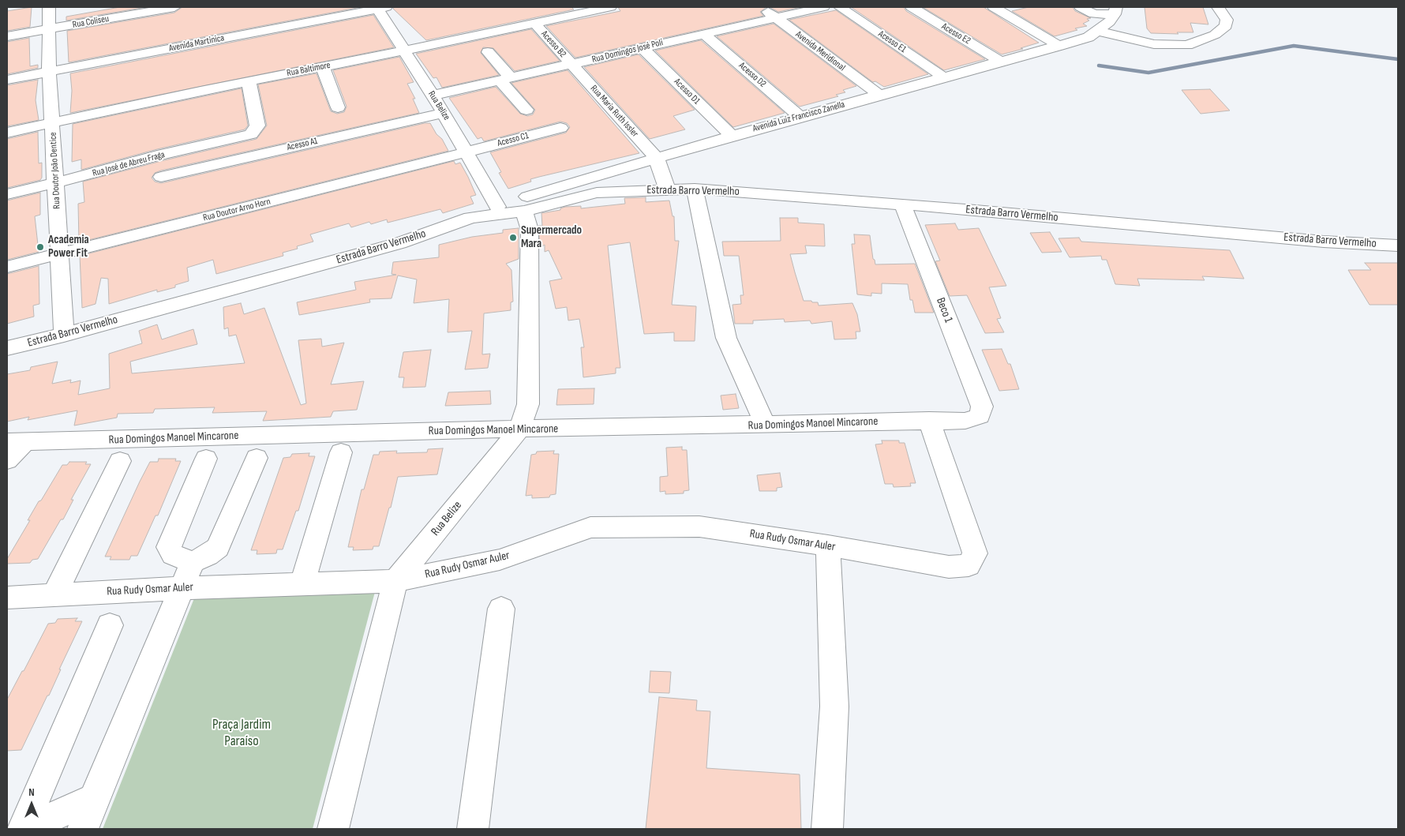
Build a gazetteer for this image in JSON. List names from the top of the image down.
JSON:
{
  "streets": {
    "street": [
      "Rua Coliseu",
      "Acesso E2",
      "Acesso E1",
      "Avenida Martinica",
      "Acesso B2",
      "Rua Domingos José Poli",
      "Avenida Meridional",
      "Rua Baltimore",
      "Acesso D2",
      "Acesso D1",
      "Rua Belize",
      "Rua Maria Ruth Issler",
      "Avenida Luiz Francisco Zanella",
      "Acesso C1",
      "Acesso A1",
      "Rua José de Abreu Fraga",
      "Rua Doutor João Dentice",
      "Estrada Barro Vermelho",
      "Rua Doutor Arno Horn",
      "Beco 1",
      "Rua Domingos Manoel Mincarone",
      "Rua Rudy Osmar Auler"
    ]
  },
  "crossings": [
    ["Rua Coliseu", "Rua Doutor João Dentice"],
    ["Acesso E2", "Avenida Luiz Francisco Zanella"],
    ["Acesso E1", "Avenida Luiz Francisco Zanella"],
    ["Avenida Martinica", "Rua Belize"],
    ["Avenida Martinica", "Rua Doutor João Dentice"],
    ["Acesso B2", "Rua Domingos José Poli"],
    ["Acesso B2", "Rua Baltimore"],
    ["Acesso B2", "Rua Maria Ruth Issler"],
    ["Rua Domingos José Poli", "Avenida Meridional"],
    ["Rua Domingos José Poli", "Acesso D2"],
    ["Rua Domingos José Poli", "Acesso D1"],
    ["Rua Domingos José Poli", "Rua Belize"],
    ["Rua Domingos José Poli", "Rua Maria Ruth Issler"],
    ["Avenida Meridional", "Avenida Luiz Francisco Zanella"],
    ["Rua Baltimore", "Rua Belize"],
    ["Rua Baltimore", "Rua José de Abreu Fraga"],
    ["Rua Baltimore", "Rua Doutor João Dentice"],
    ["Acesso D2", "Avenida Luiz Francisco Zanella"],
    ["Acesso D1", "Avenida Luiz Francisco Zanella"],
    ["Rua Belize", "Avenida Luiz Francisco Zanella"],
    ["Rua Belize", "Acesso C1"],
    ["Rua Belize", "Acesso A1"],
    ["Rua Belize", "Estrada Barro Vermelho"],
    ["Rua Belize", "Rua Doutor Arno Horn"],
    ["Rua Belize", "Rua Domingos Manoel Mincarone"],
    ["Rua Belize", "Rua Rudy Osmar Auler"],
    ["Rua Maria Ruth Issler", "Avenida Luiz Francisco Zanella"],
    ["Avenida Luiz Francisco Zanella", "Estrada Barro Vermelho"],
    ["Acesso C1", "Rua Doutor Arno Horn"],
    ["Rua José de Abreu Fraga", "Rua Doutor João Dentice"],
    ["Rua Doutor João Dentice", "Estrada Barro Vermelho"],
    ["Rua Doutor João Dentice", "Rua Doutor Arno Horn"],
    ["Estrada Barro Vermelho", "Beco 1"],
    ["Beco 1", "Rua Domingos Manoel Mincarone"],
    ["Rua Domingos Manoel Mincarone", "Rua Rudy Osmar Auler"]
  ],
  "parks": ["Praça Jardim Paraíso"],
  "places": ["Supermercado Mara", "Academia Power Fit"],
  "north": "top"
}
